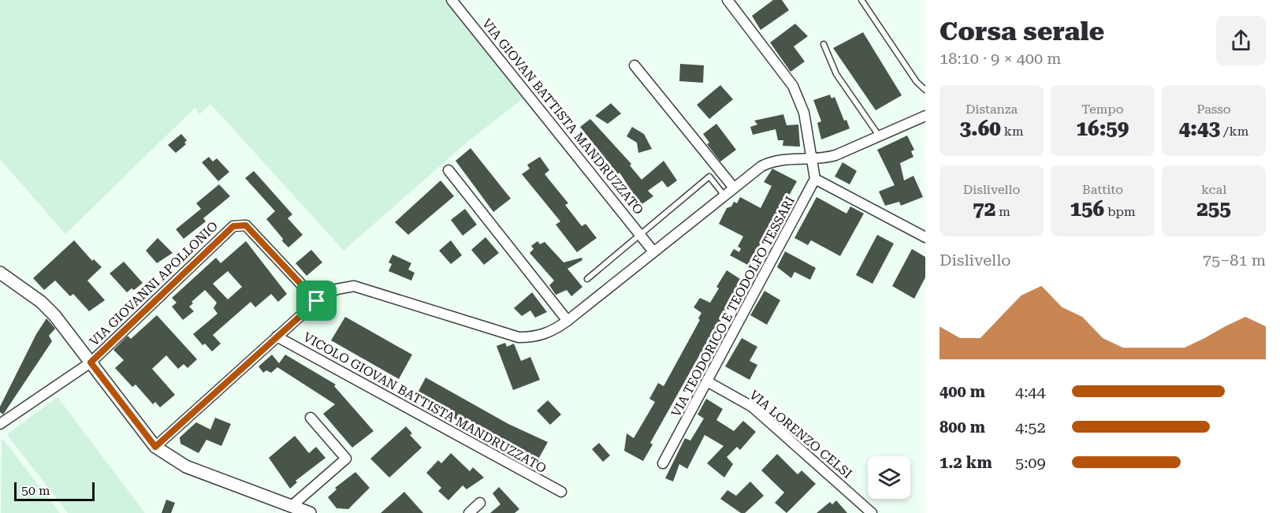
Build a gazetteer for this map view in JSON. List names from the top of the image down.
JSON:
{
  "streets": {
    "street": [
      "VIA GIOVAN BATTISTA MANDRUZZATO",
      "VIA GIOVANNI APOLLONIO",
      "VIA TEODORICO E TEODOLFO TESSARI",
      "VICOLO GIOVAN BATTISTA MANDRUZZATO",
      "VIA LORENZO CELSI"
    ]
  },
  "crossings": [
    ["VIA TEODORICO E TEODOLFO TESSARI", "VIA LORENZO CELSI"]
  ],
  "scale_bar": "50 m",
  "page": {
    "heading": ["Corsa serale", "18:10 · 9 × 400 m"],
    "stats": [
      ["Distanza", "3.60 km"],
      ["Tempo", "16:59"],
      ["Passo", "4:43 /km"],
      ["Dislivello", "72 m"],
      ["Battito", "156 bpm"],
      ["kcal", "255"]
    ],
    "chart": ["Dislivello", "75–81 m"],
    "list": [
      {
        "name": "400 m",
        "note": "4:44"
      },
      {
        "name": "800 m",
        "note": "4:52"
      },
      {
        "name": "1.2 km",
        "note": "5:09"
      }
    ],
    "scale": "50 m"
  }
}
